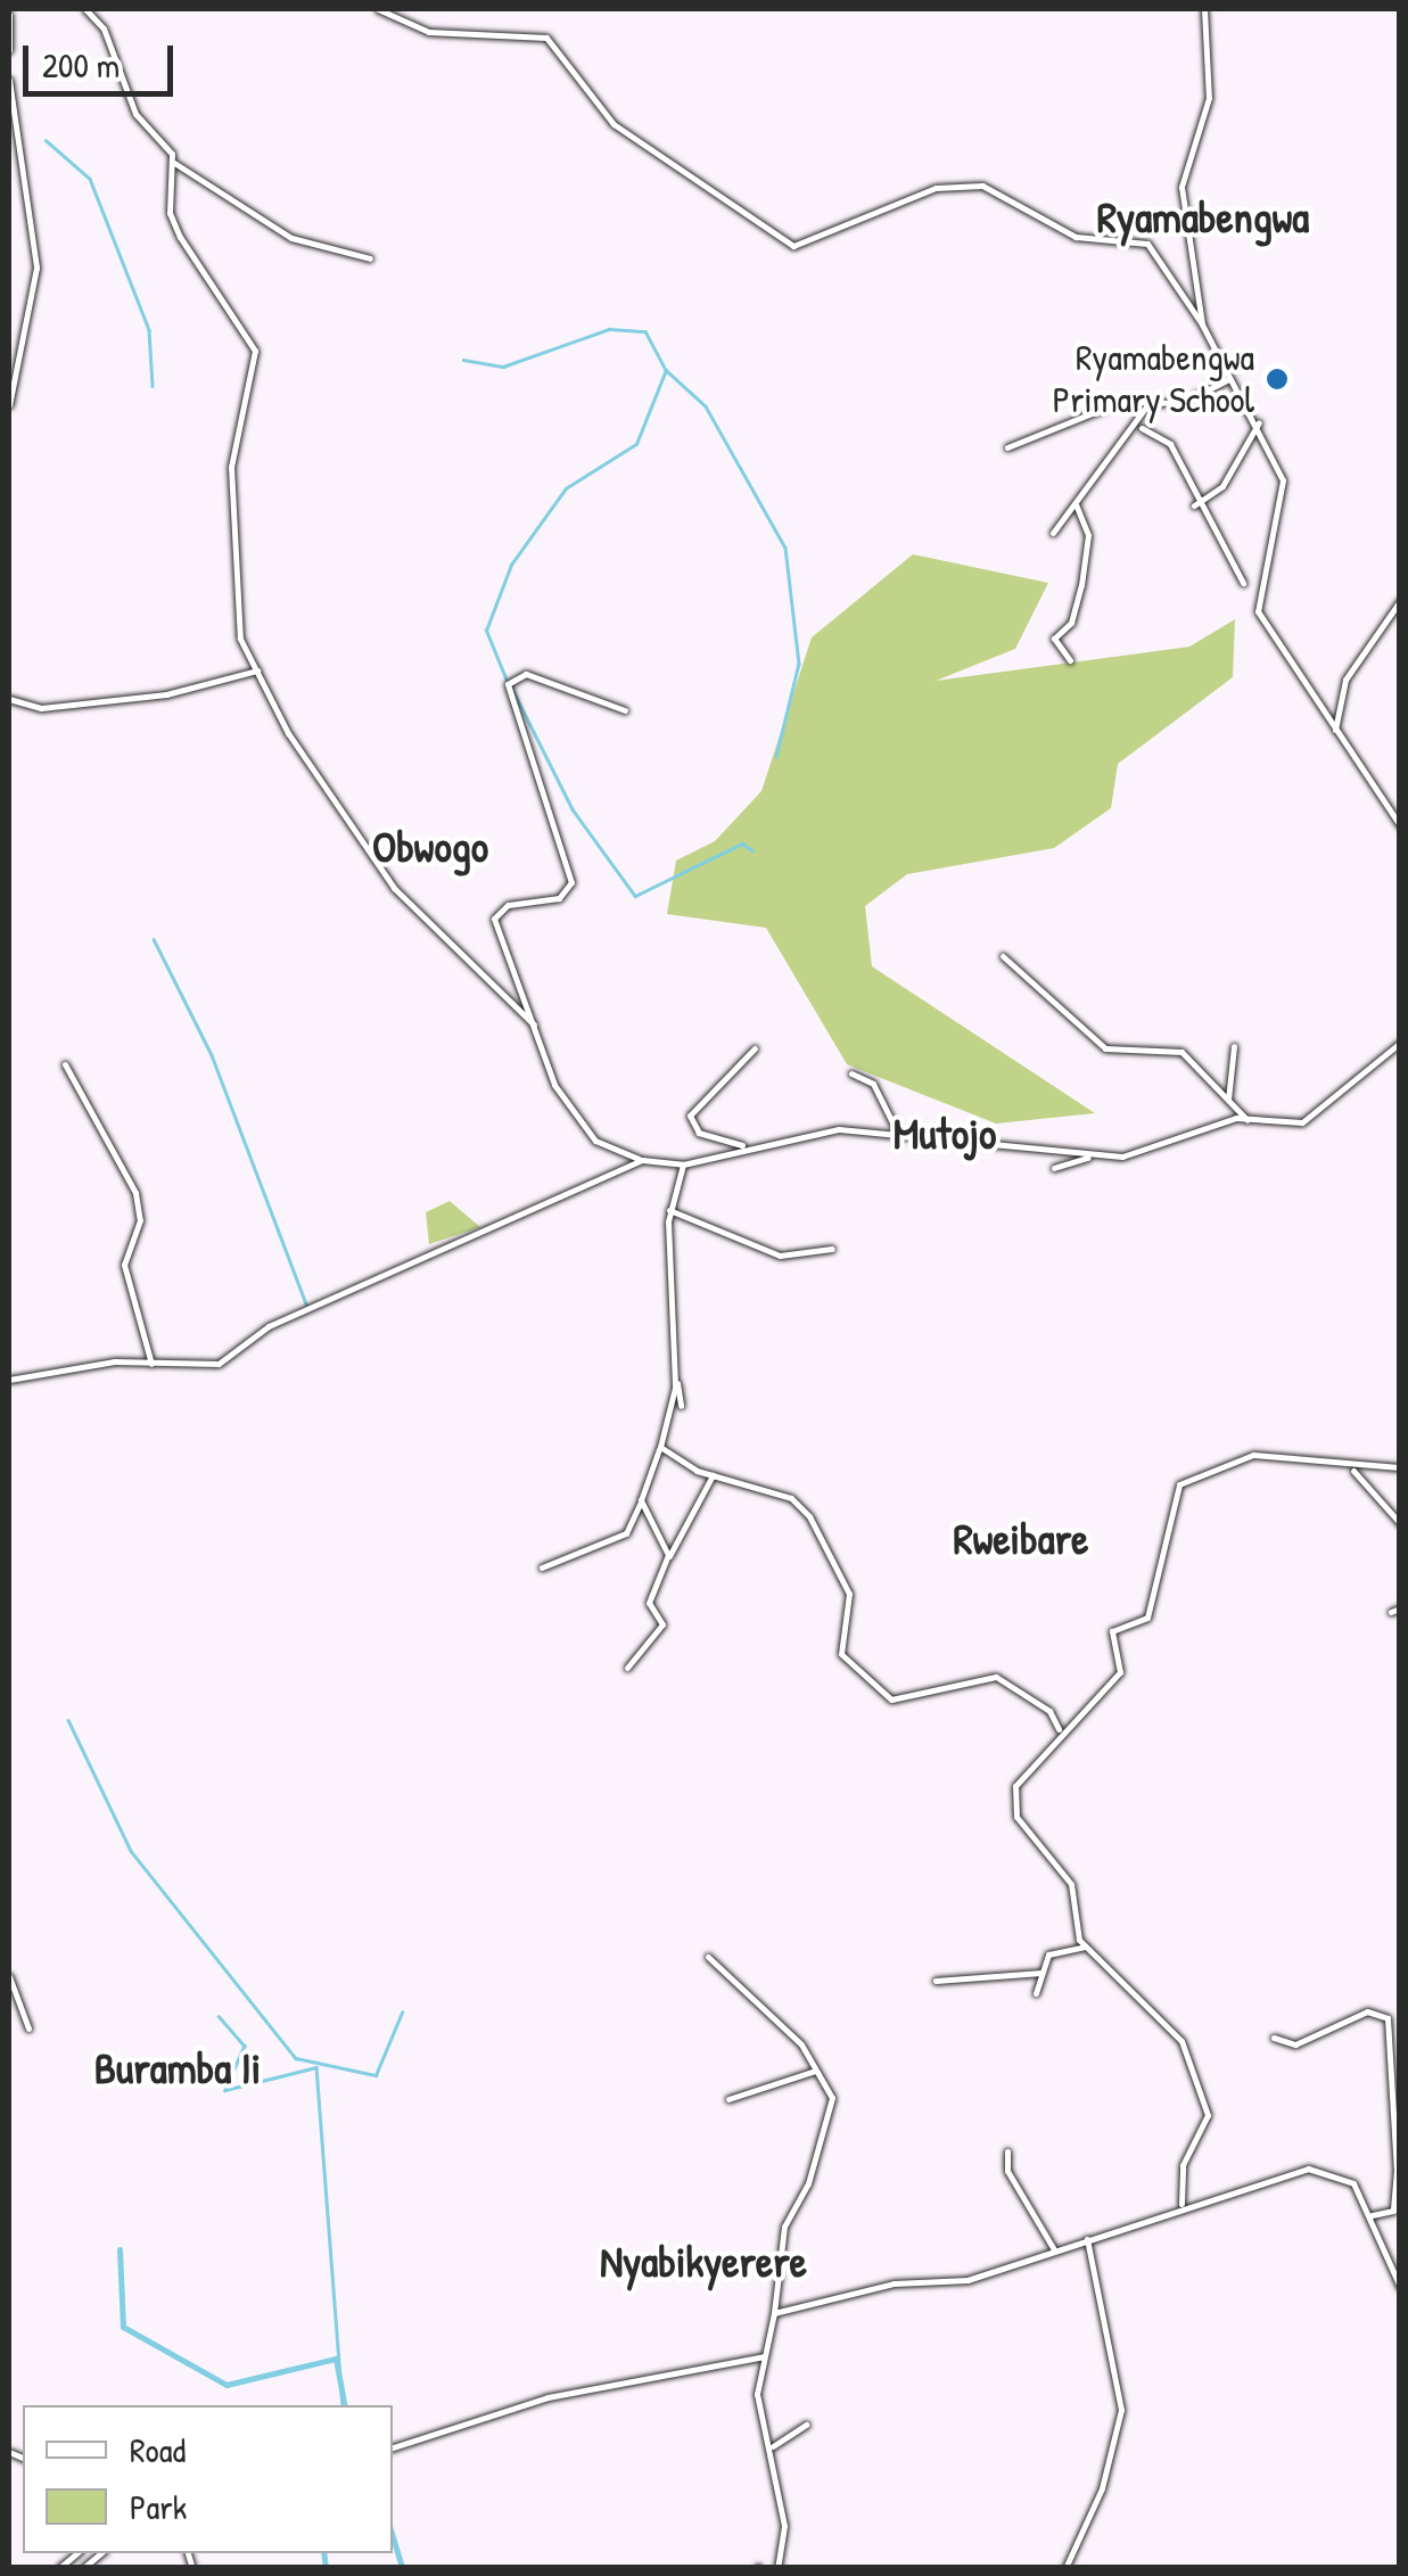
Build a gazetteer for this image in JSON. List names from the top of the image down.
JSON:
{
  "districts": [
    "Ryamabengwa",
    "Obwogo",
    "Mutojo",
    "Rweibare",
    "Buramba Ii",
    "Nyabikyerere"
  ],
  "places": ["Ryamabengwa Primary School"],
  "legend": ["Road", "Park"],
  "scale_bar": "200 m"
}
